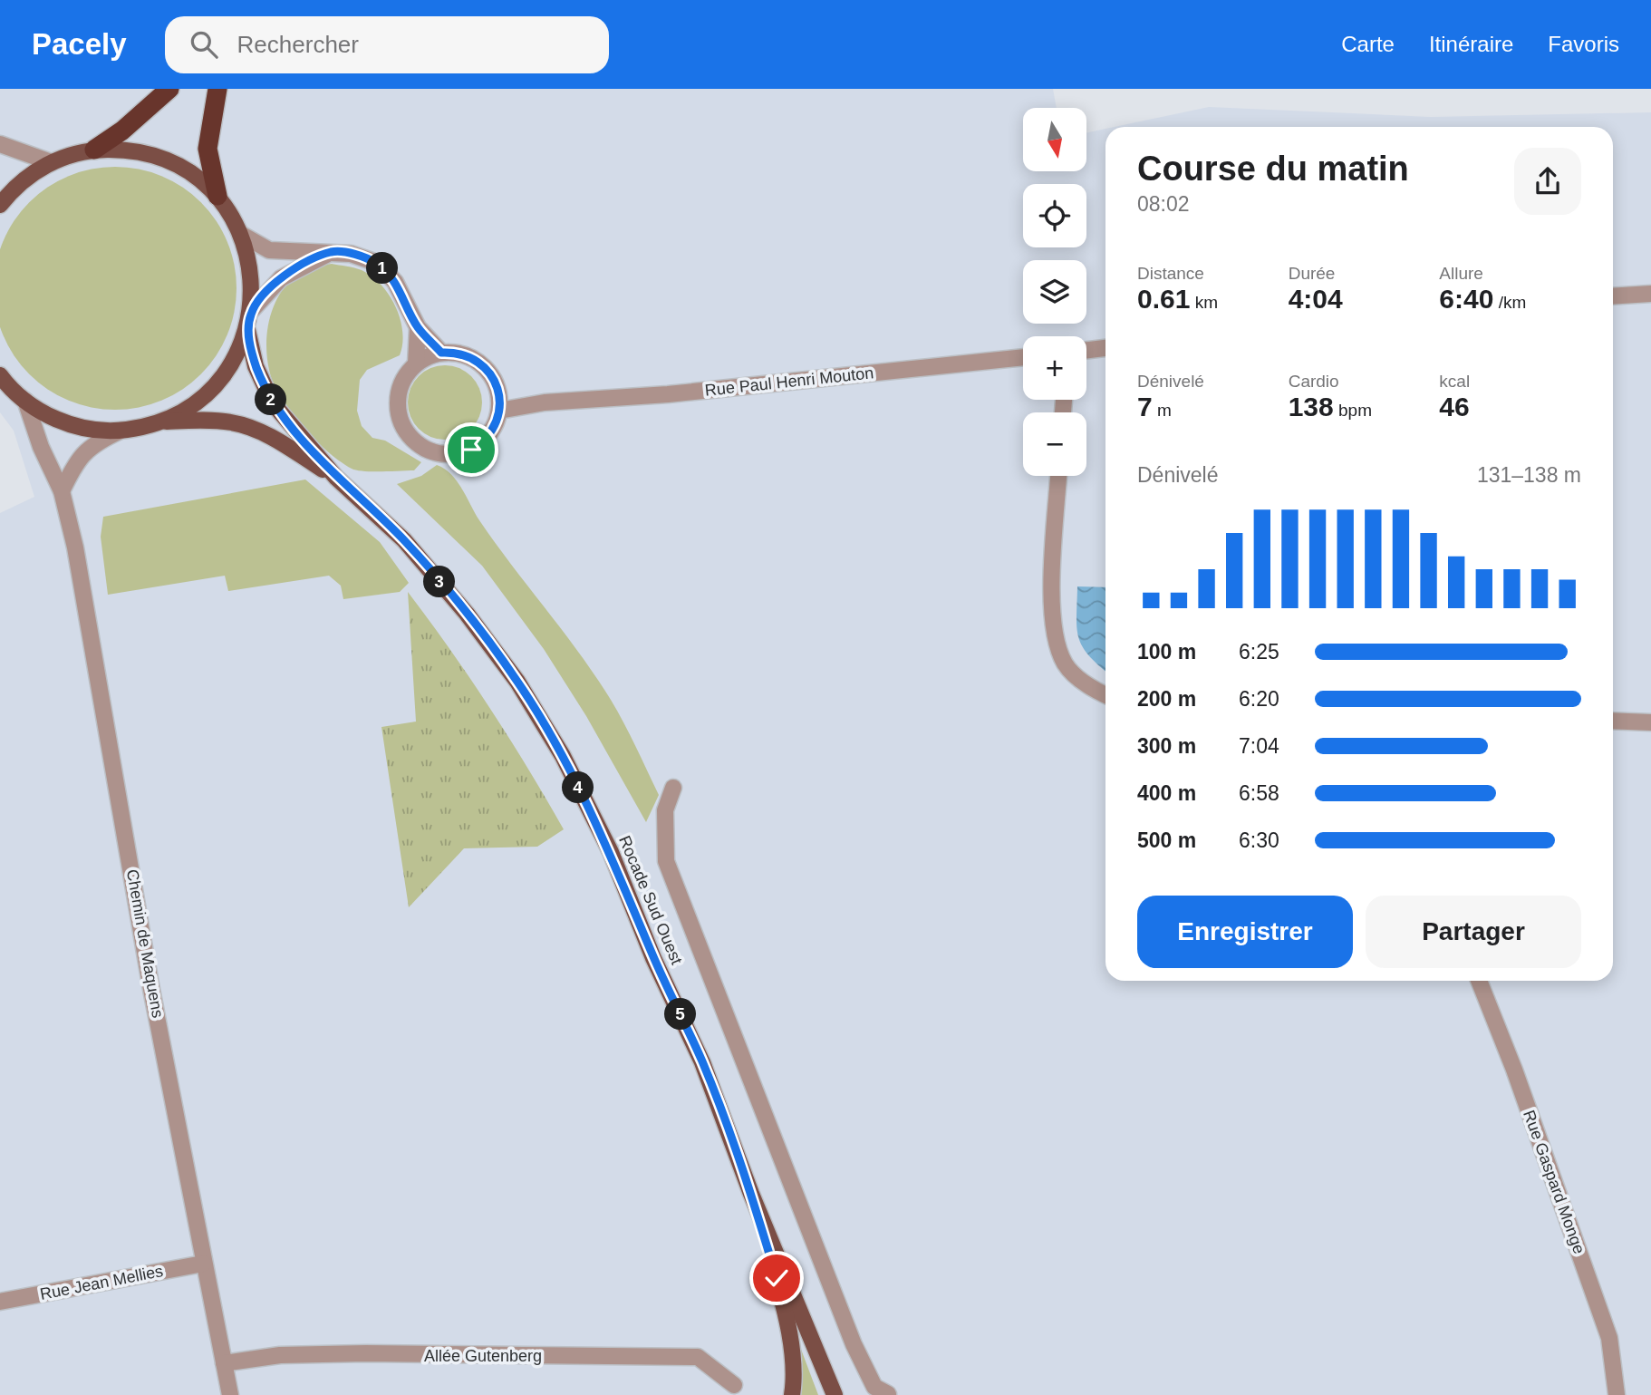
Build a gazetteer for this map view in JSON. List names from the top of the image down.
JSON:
{
  "streets": {
    "main road": ["Rocade Sud Ouest"],
    "street": [
      "Rue Paul Henri Mouton",
      "Chemin de Maquens",
      "Rue Gaspard Monge",
      "Rue Jean Mellies",
      "Allée Gutenberg"
    ]
  },
  "crossings": [
    ["Chemin de Maquens", "Rue Jean Mellies"],
    ["Chemin de Maquens", "Allée Gutenberg"]
  ],
  "north": "bottom",
  "page": {
    "header": "Pacely",
    "search": "Rechercher",
    "nav": ["Carte", "Itinéraire", "Favoris"],
    "map_buttons": ["+", "−"],
    "heading": ["Course du matin", "08:02"],
    "stats": [
      ["Distance", "0.61 km"],
      ["Durée", "4:04"],
      ["Allure", "6:40 /km"],
      ["Dénivelé", "7 m"],
      ["Cardio", "138 bpm"],
      ["kcal", "46"]
    ],
    "pins": [
      "1",
      "2",
      "3",
      "4",
      "5"
    ],
    "chart": ["Dénivelé", "131–138 m"],
    "list": [
      {
        "name": "100 m",
        "note": "6:25"
      },
      {
        "name": "200 m",
        "note": "6:20"
      },
      {
        "name": "300 m",
        "note": "7:04"
      },
      {
        "name": "400 m",
        "note": "6:58"
      },
      {
        "name": "500 m",
        "note": "6:30"
      }
    ],
    "buttons": ["Enregistrer", "Partager"]
  }
}
